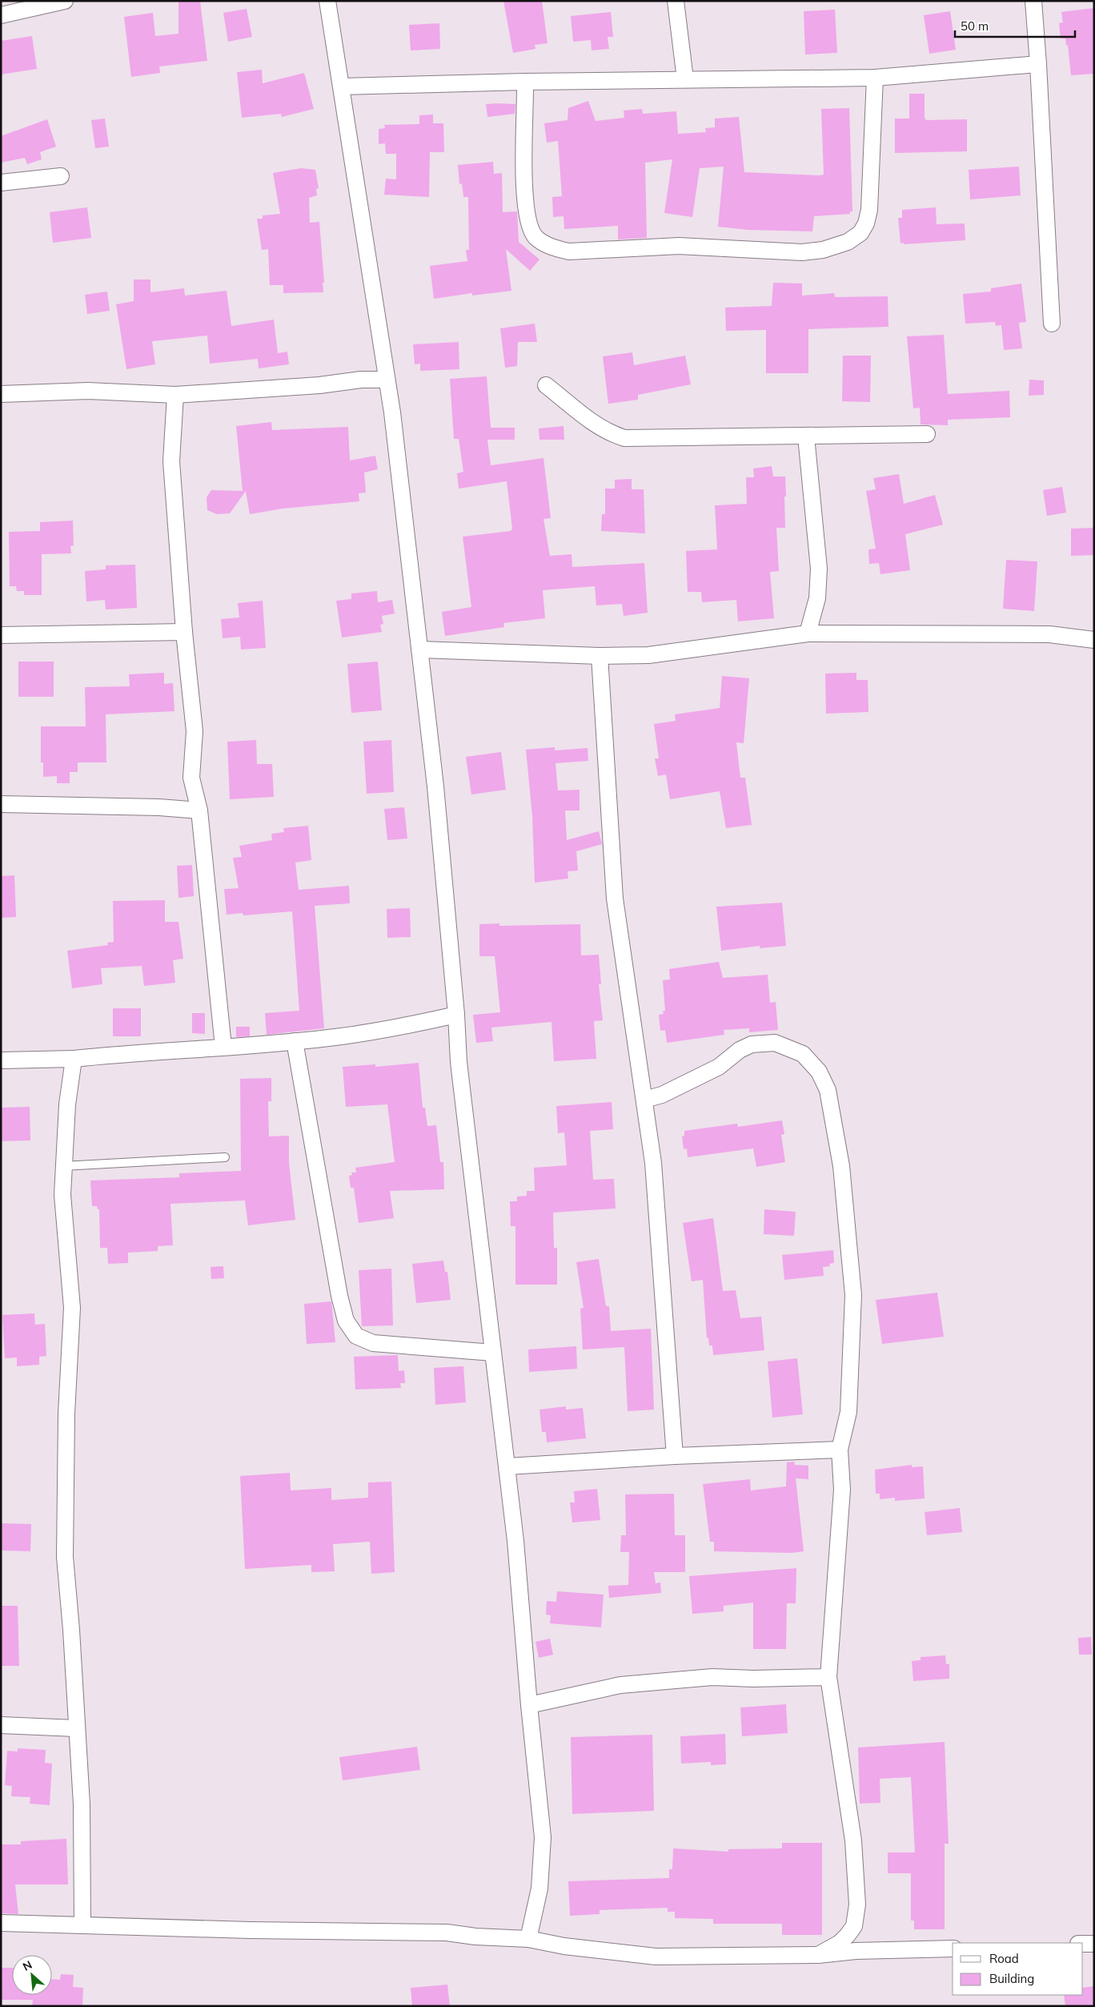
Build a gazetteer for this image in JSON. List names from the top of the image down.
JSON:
{
  "legend": ["Road", "Building"],
  "scale_bar": "50 m",
  "north": "top left"
}
